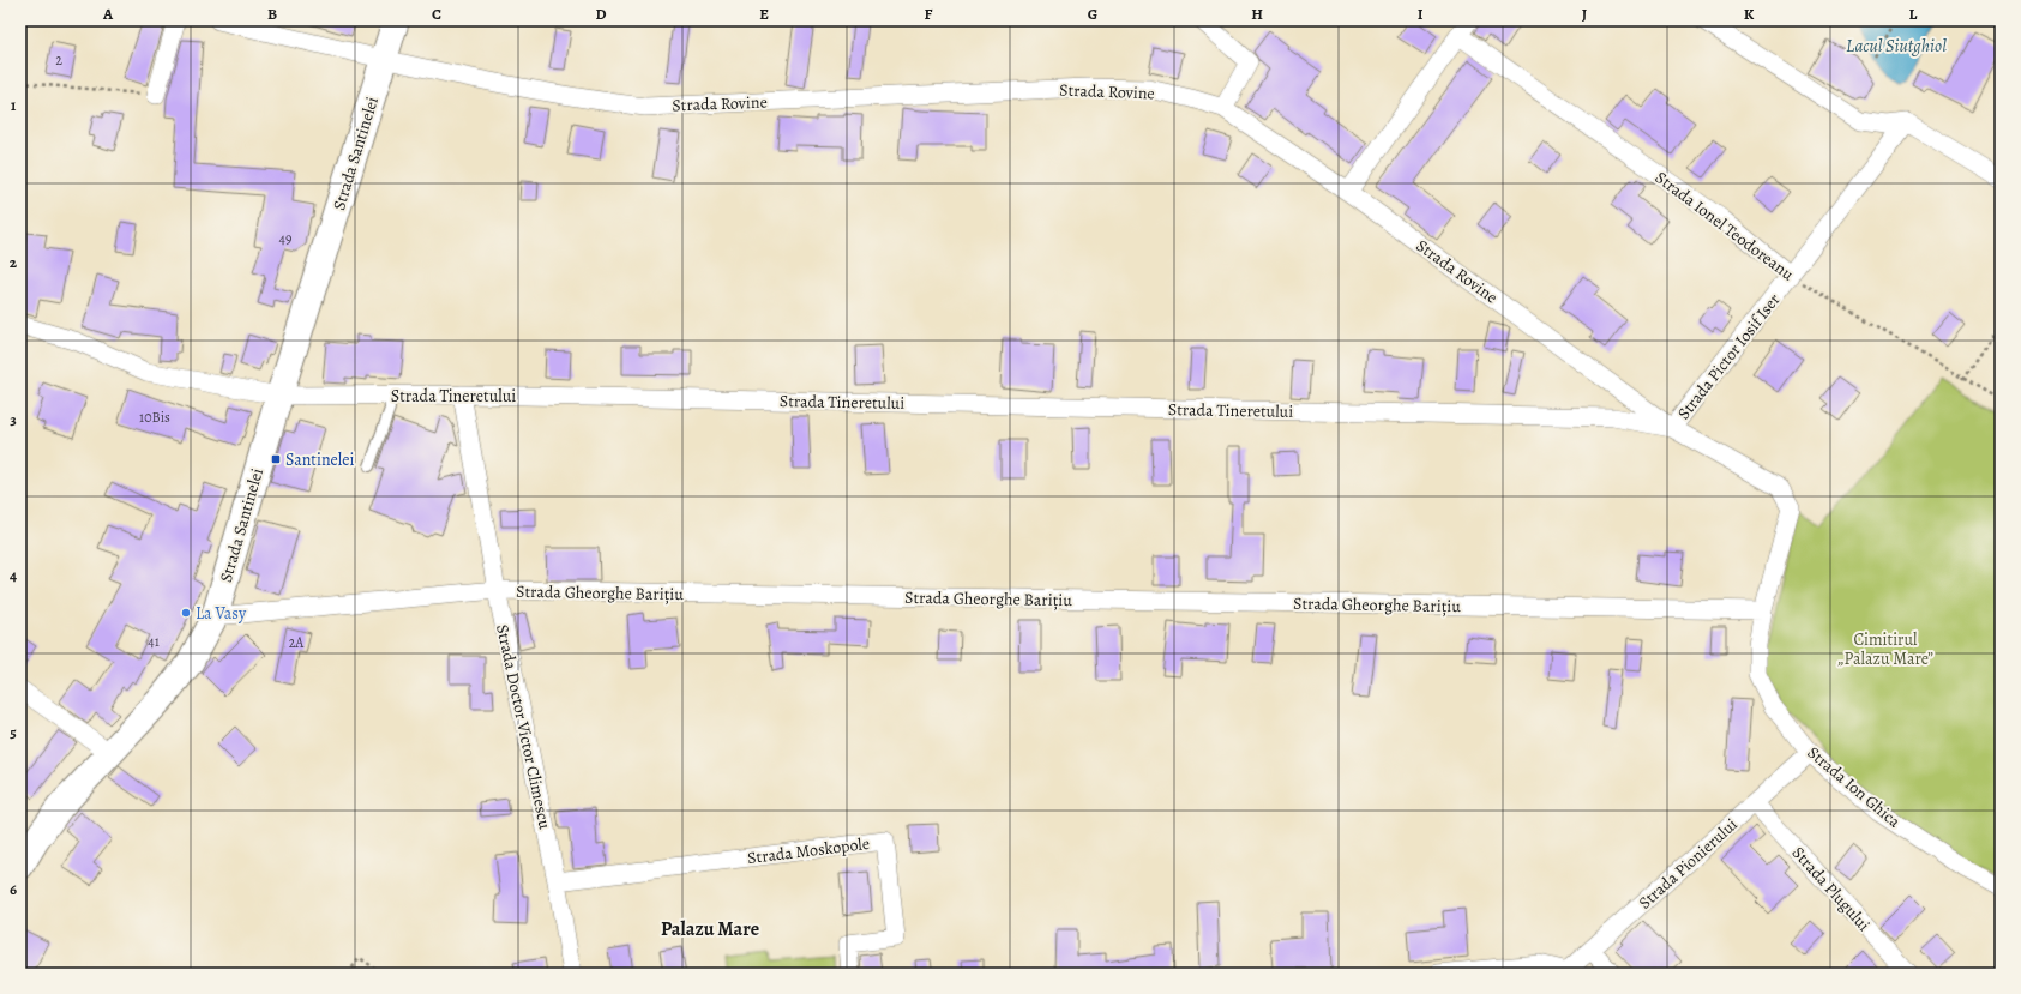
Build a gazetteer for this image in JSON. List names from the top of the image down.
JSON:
{
  "streets": {
    "street": [
      "Strada Rovine",
      "Strada Santinelei",
      "Strada Ionel Teodoreanu",
      "Strada Pictor Iosif Iser",
      "Strada Tineretului",
      "Strada Gheorghe Barițiu",
      "Strada Doctor Victor Climescu",
      "Strada Ion Ghica",
      "Strada Moskopole",
      "Strada Pionierului",
      "Strada Plugului"
    ]
  },
  "crossings": [
    ["Strada Rovine", "Strada Santinelei"],
    ["Strada Rovine", "Strada Pictor Iosif Iser"],
    ["Strada Rovine", "Strada Tineretului"],
    ["Strada Rovine", "Strada Ion Ghica"],
    ["Strada Santinelei", "Strada Tineretului"],
    ["Strada Santinelei", "Strada Gheorghe Barițiu"],
    ["Strada Ionel Teodoreanu", "Strada Pictor Iosif Iser"],
    ["Strada Pictor Iosif Iser", "Strada Tineretului"],
    ["Strada Tineretului", "Strada Doctor Victor Climescu"],
    ["Strada Gheorghe Barițiu", "Strada Doctor Victor Climescu"],
    ["Strada Gheorghe Barițiu", "Strada Ion Ghica"],
    ["Strada Doctor Victor Climescu", "Strada Moskopole"],
    ["Strada Ion Ghica", "Strada Pionierului"],
    ["Strada Pionierului", "Strada Plugului"]
  ],
  "districts": ["Palazu Mare"],
  "water": ["Lacul Siutghiol"],
  "parks": ["Cimitirul „Palazu Mare”"],
  "places": {
    "transit": ["Santinelei"],
    "other": ["La Vasy"]
  },
  "house_numbers": [
    "2",
    "49",
    "10Bis",
    "41",
    "2A"
  ],
  "grid": {
    "columns": [
      "A",
      "B",
      "C",
      "D",
      "E",
      "F",
      "G",
      "H",
      "I",
      "J",
      "K",
      "L"
    ],
    "rows": [
      "1",
      "2",
      "3",
      "4",
      "5",
      "6"
    ]
  }
}
